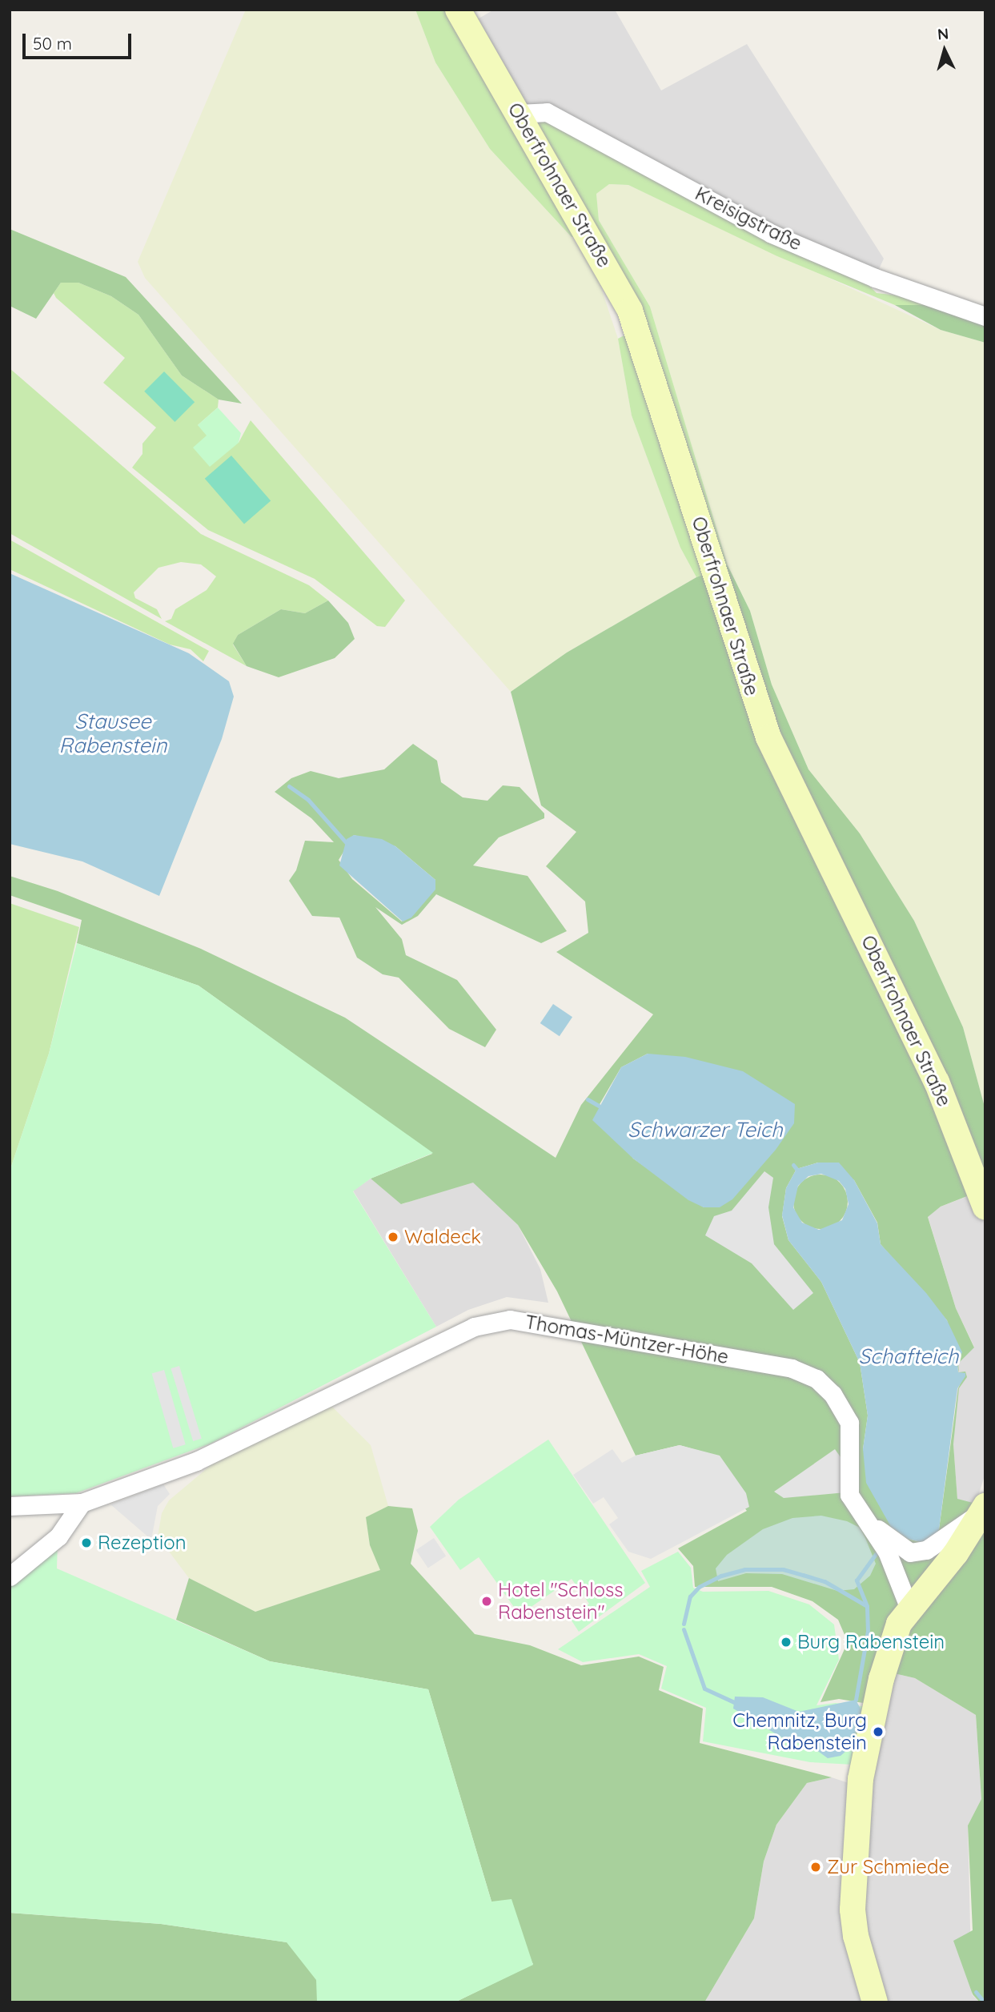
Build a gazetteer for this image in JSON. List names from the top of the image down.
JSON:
{
  "streets": {
    "main road": ["Oberfrohnaer Straße"],
    "street": ["Kreisigstraße", "Thomas-Müntzer-Höhe"]
  },
  "crossings": [
    ["Oberfrohnaer Straße", "Kreisigstraße"]
  ],
  "water": ["Stausee Rabenstein", "Schwarzer Teich", "Schafteich"],
  "places": [
    "Waldeck",
    "Rezeption",
    "Hotel \"Schloss Rabenstein\"",
    "Burg Rabenstein",
    "Chemnitz, Burg Rabenstein",
    "Zur Schmiede"
  ],
  "scale_bar": "50 m",
  "north": "top"
}
